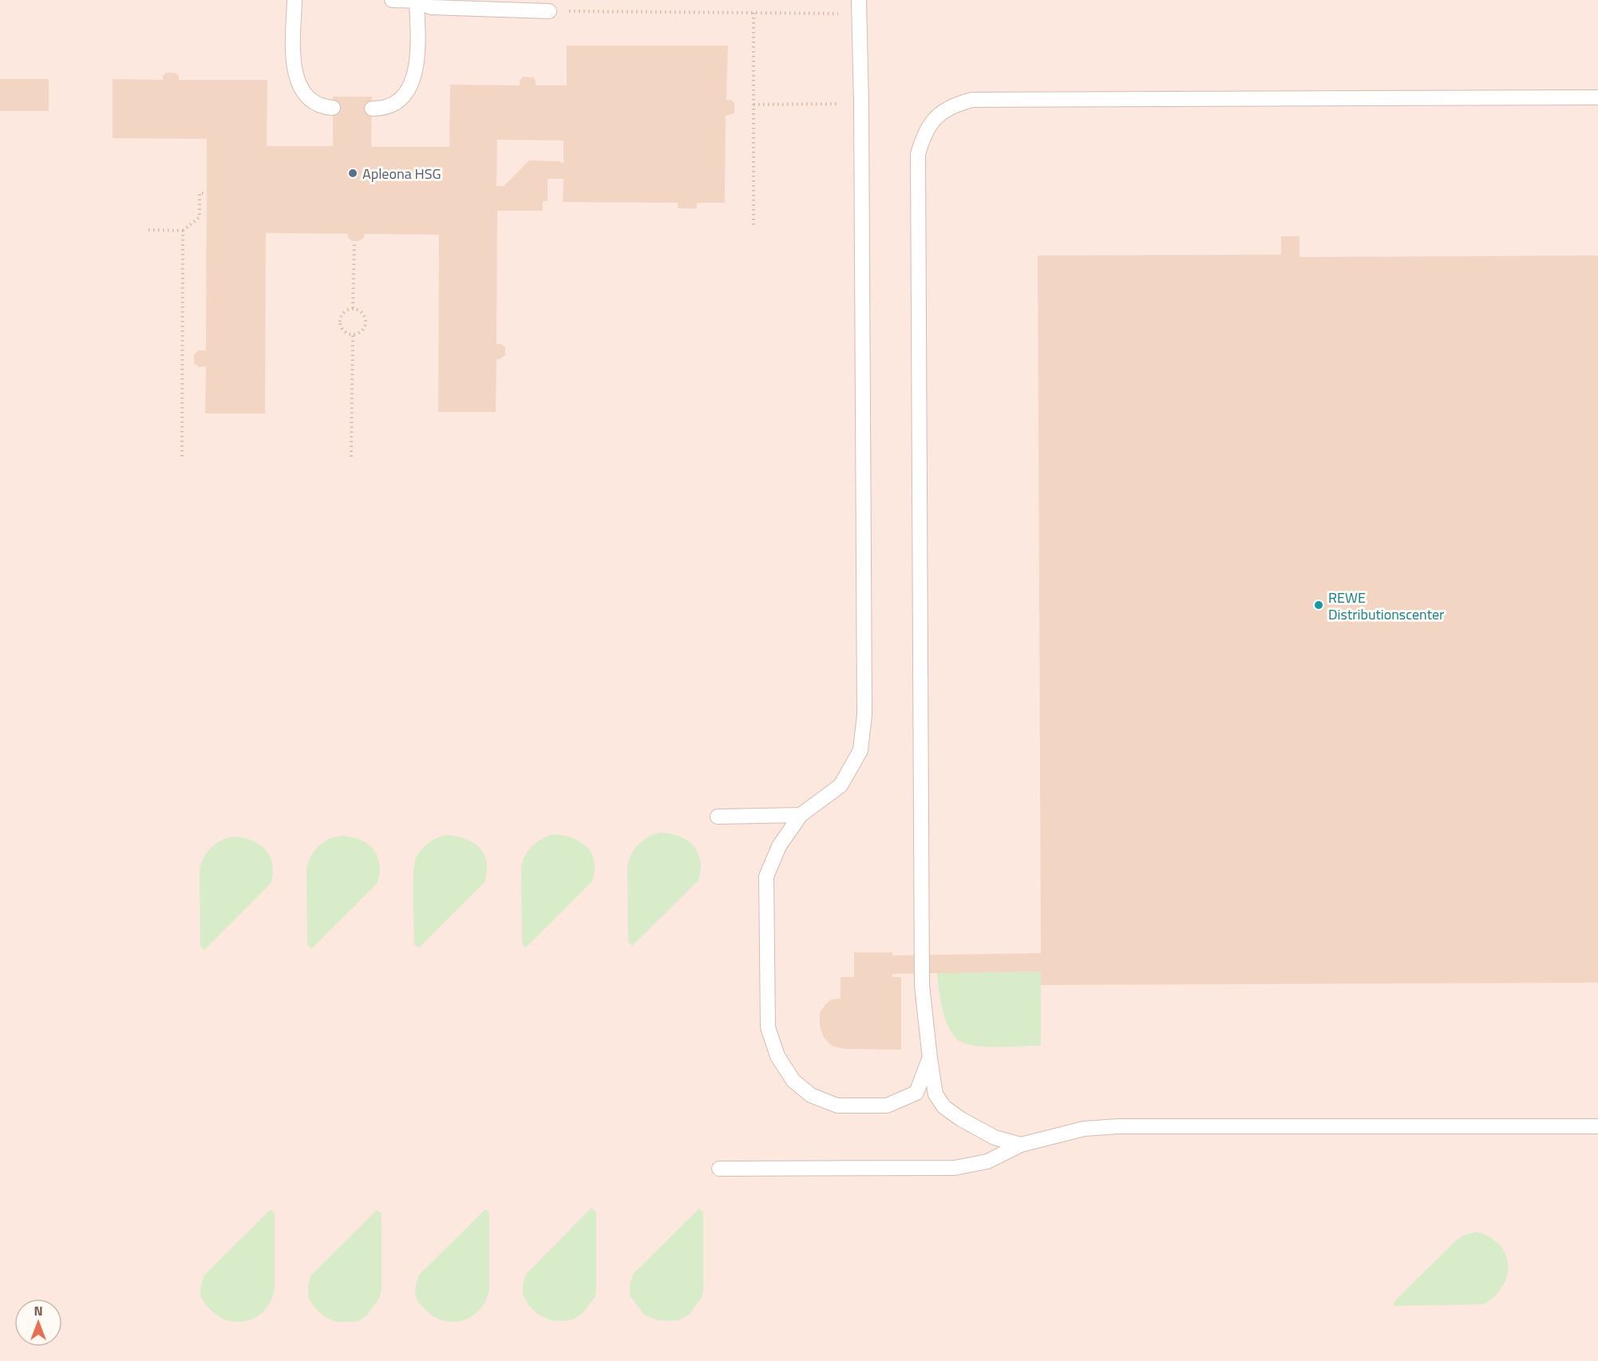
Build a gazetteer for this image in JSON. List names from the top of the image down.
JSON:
{
  "places": ["Apleona HSG", "REWE Distributionscenter"],
  "north": "top"
}
